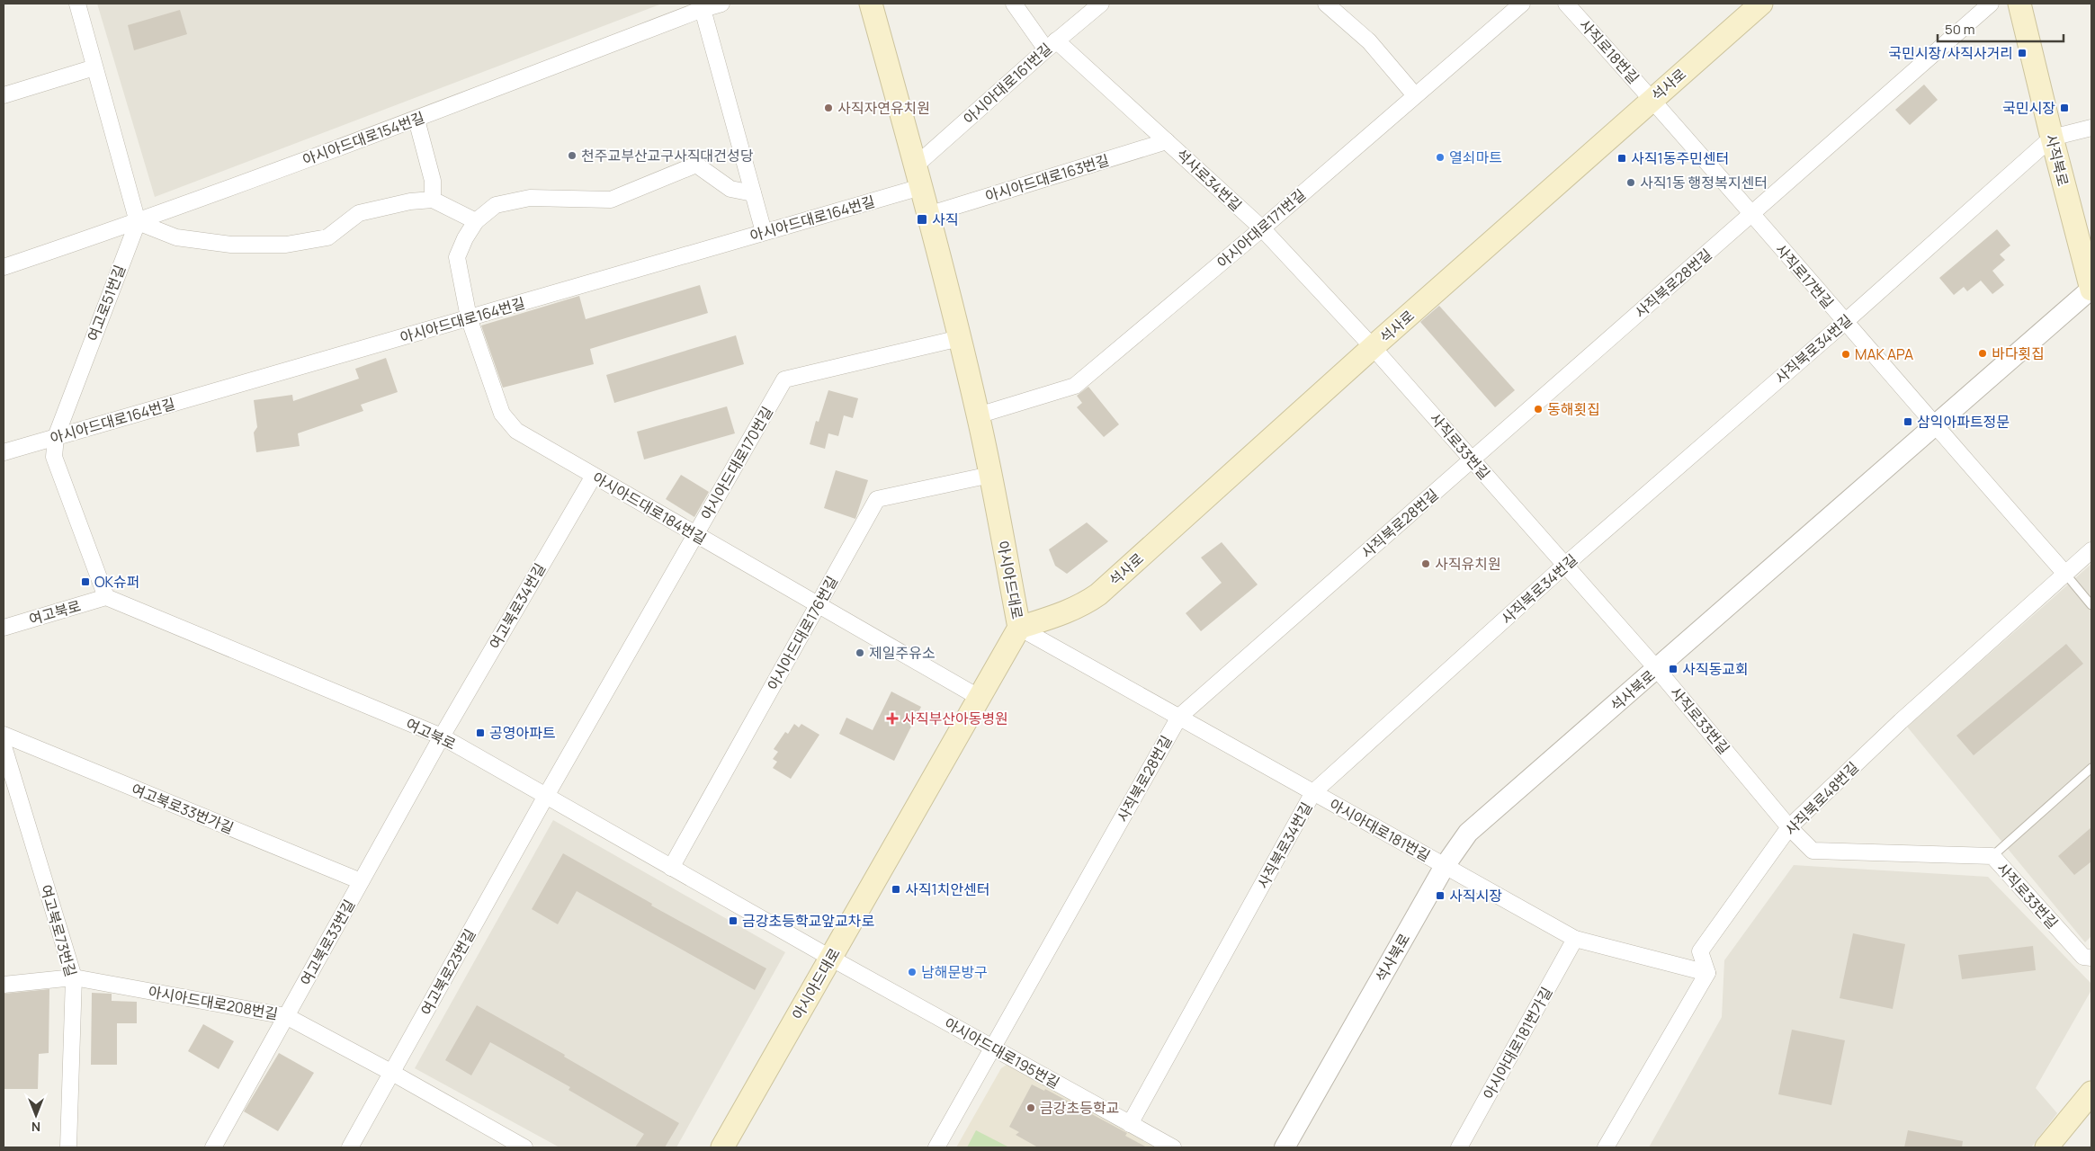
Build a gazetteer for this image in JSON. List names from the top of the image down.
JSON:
{
  "streets": {
    "main road": ["석사로", "사직북로", "아시아드대로"],
    "street": [
      "사직로18번길",
      "아시아대로161번길",
      "아시아드대로154번길",
      "아시아드대로163번길",
      "석사로34번길",
      "아시아드대로164번길",
      "아시아대로171번길",
      "사직로17번길",
      "사직북로28번길",
      "여고로51번길",
      "사직북로34번길",
      "사직로33번길",
      "아시아드대로170번길",
      "아시아드대로184번길",
      "여고북로34번길",
      "여고북로",
      "아시아드대로176번길",
      "석사북로",
      "사직북로48번길",
      "여고북로33번가길",
      "아시아대로181번길",
      "여고북로73번길",
      "여고북로33번길",
      "여고북로23번길",
      "아시아드대로208번길",
      "아시아대로181번가길",
      "아시아드대로195번길"
    ]
  },
  "crossings": [
    ["사직로18번길", "석사로"],
    ["사직로18번길", "사직로17번길"],
    ["아시아대로161번길", "석사로34번길"],
    ["아시아대로161번길", "아시아드대로"],
    ["석사로", "석사로34번길"],
    ["석사로", "사직로17번길"],
    ["석사로", "사직로33번길"],
    ["석사로", "아시아드대로"],
    ["석사로", "아시아대로181번길"],
    ["아시아드대로154번길", "여고로51번길"],
    ["사직북로", "사직북로34번길"],
    ["사직북로", "석사북로"],
    ["아시아드대로163번길", "석사로34번길"],
    ["아시아드대로163번길", "아시아드대로"],
    ["석사로34번길", "아시아대로171번길"],
    ["석사로34번길", "사직로33번길"],
    ["아시아드대로164번길", "여고로51번길"],
    ["아시아드대로164번길", "아시아드대로184번길"],
    ["아시아드대로164번길", "아시아드대로"],
    ["아시아대로171번길", "아시아드대로"],
    ["사직로17번길", "사직북로28번길"],
    ["사직로17번길", "사직북로34번길"],
    ["사직로17번길", "석사북로"],
    ["사직로17번길", "사직북로48번길"],
    ["사직북로28번길", "사직로33번길"],
    ["사직북로28번길", "아시아대로181번길"],
    ["사직북로28번길", "아시아드대로195번길"],
    ["여고로51번길", "여고북로"],
    ["사직북로34번길", "사직로33번길"],
    ["사직북로34번길", "아시아대로181번길"],
    ["사직북로34번길", "아시아드대로195번길"],
    ["사직로33번길", "석사북로"],
    ["사직로33번길", "사직북로48번길"],
    ["아시아드대로170번길", "아시아드대로184번길"],
    ["아시아드대로170번길", "아시아드대로"],
    ["아시아드대로170번길", "여고북로"],
    ["아시아드대로170번길", "여고북로23번길"],
    ["아시아드대로184번길", "아시아드대로"],
    ["아시아드대로184번길", "여고북로34번길"],
    ["아시아드대로184번길", "아시아드대로176번길"],
    ["아시아드대로", "여고북로"],
    ["아시아드대로", "아시아드대로176번길"],
    ["아시아드대로", "아시아대로181번길"],
    ["아시아드대로", "아시아드대로195번길"],
    ["여고북로34번길", "여고북로"],
    ["여고북로34번길", "여고북로33번길"],
    ["여고북로", "아시아드대로176번길"],
    ["여고북로", "여고북로33번길"],
    ["여고북로", "여고북로23번길"],
    ["여고북로", "아시아드대로195번길"],
    ["석사북로", "아시아대로181번길"],
    ["사직북로48번길", "아시아대로181번길"],
    ["여고북로33번가길", "여고북로33번길"],
    ["아시아대로181번길", "아시아대로181번가길"],
    ["여고북로73번길", "아시아드대로208번길"],
    ["여고북로33번길", "아시아드대로208번길"],
    ["여고북로23번길", "아시아드대로208번길"]
  ],
  "places": {
    "transit": [
      "국민시장/사직사거리",
      "국민시장",
      "사직1동주민센터",
      "사직",
      "삼익아파트정문",
      "OK슈퍼",
      "사직동교회",
      "공영아파트",
      "사직1치안센터",
      "사직시장",
      "금강초등학교앞교차로"
    ],
    "other": [
      "사직자연유치원",
      "천주교부산교구사직대건성당",
      "열쇠마트",
      "사직1동 행정복지센터",
      "바다횟집",
      "MAK APA",
      "동해횟집",
      "사직유치원",
      "제일주유소",
      "남해문방구",
      "금강초등학교"
    ],
    "health": ["사직부산아동병원"]
  },
  "scale_bar": "50 m",
  "north": "bottom"
}
